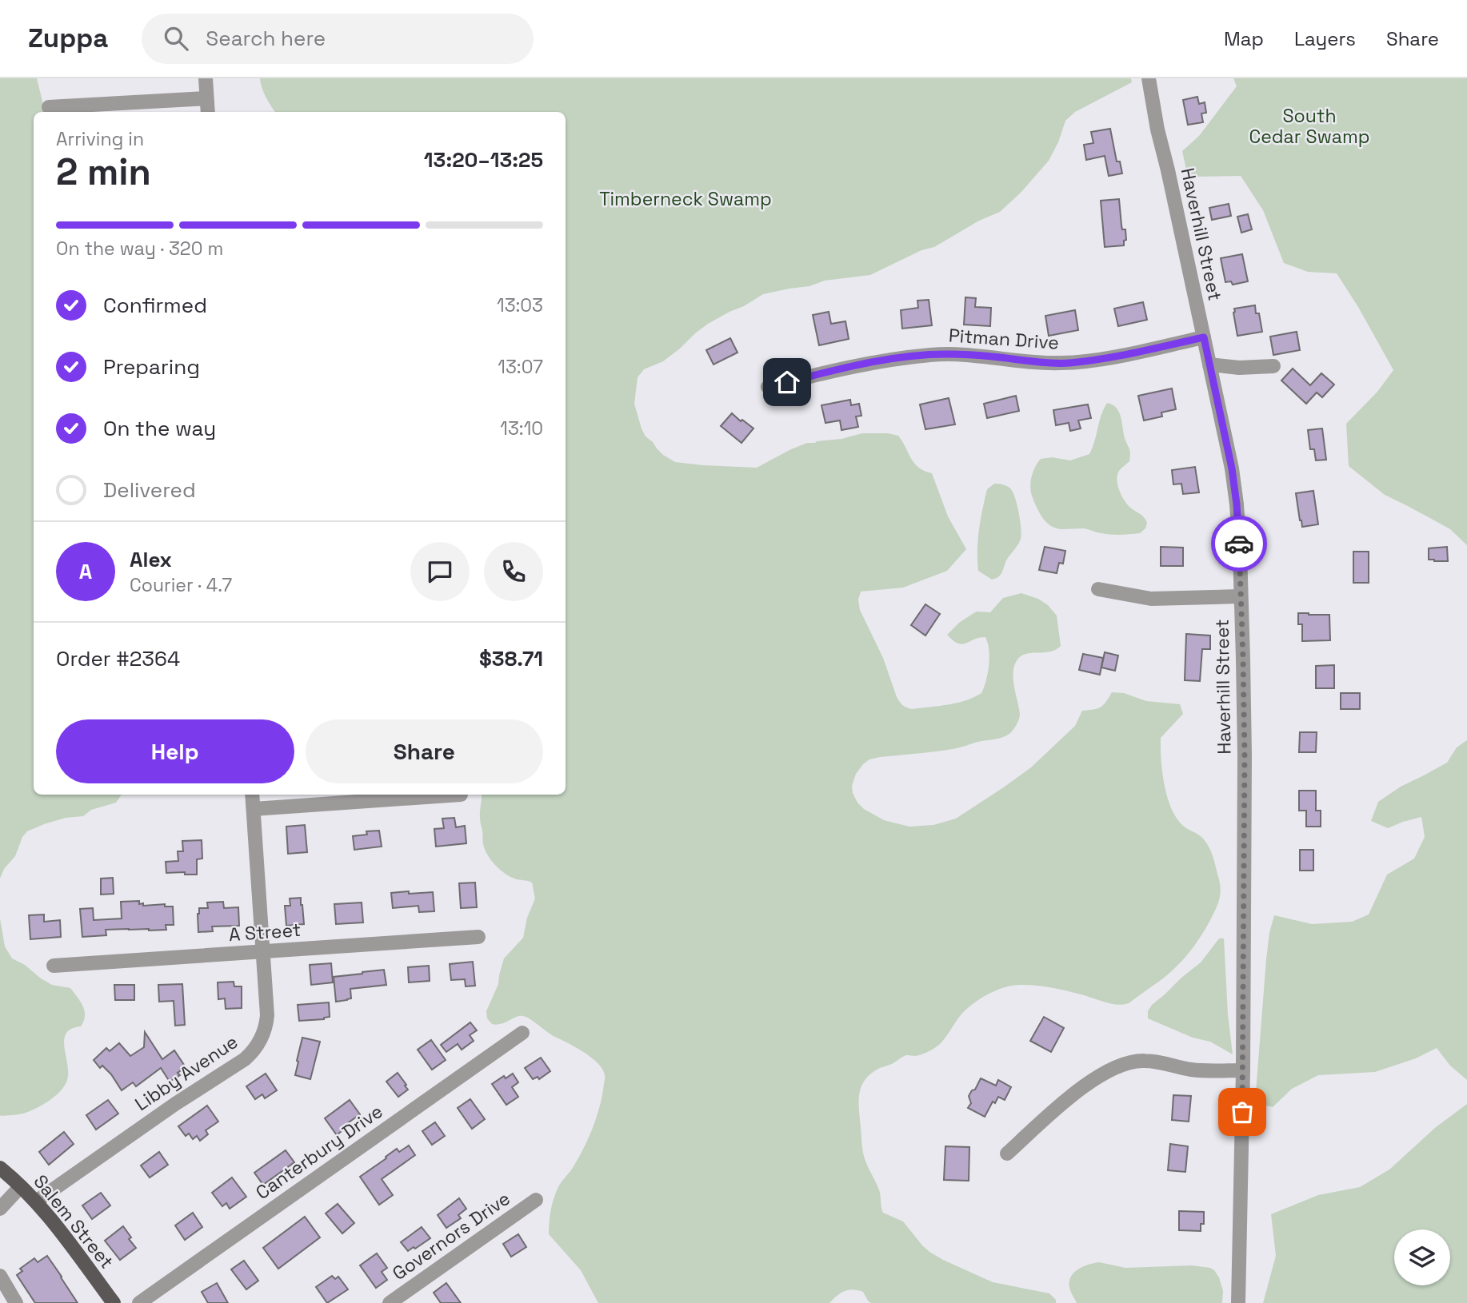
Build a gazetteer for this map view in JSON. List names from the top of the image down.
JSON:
{
  "streets": {
    "main road": ["Salem Street"],
    "street": [
      "Haverhill Street",
      "Pitman Drive",
      "A Street",
      "Libby Avenue",
      "Canterbury Drive",
      "Governors Drive"
    ]
  },
  "crossings": [
    ["Haverhill Street", "Pitman Drive"],
    ["A Street", "Libby Avenue"],
    ["Libby Avenue", "Salem Street"]
  ],
  "parks": ["South Cedar Swamp", "Timberneck Swamp"],
  "page": {
    "header": "Zuppa",
    "search": "Search here",
    "nav": ["Map", "Layers", "Share"],
    "heading": ["2 min", "Arriving in", "13:20–13:25"],
    "panel": [
      "Alex",
      "Courier · 4.7",
      "Order #2364",
      "$38.71"
    ],
    "bar": "On the way · 320 m",
    "list": [
      ["Confirmed", "13:03"],
      ["Preparing", "13:07"],
      ["On the way", "13:10"],
      "Delivered"
    ],
    "round": "A",
    "buttons": ["Help", "Share"]
  }
}
